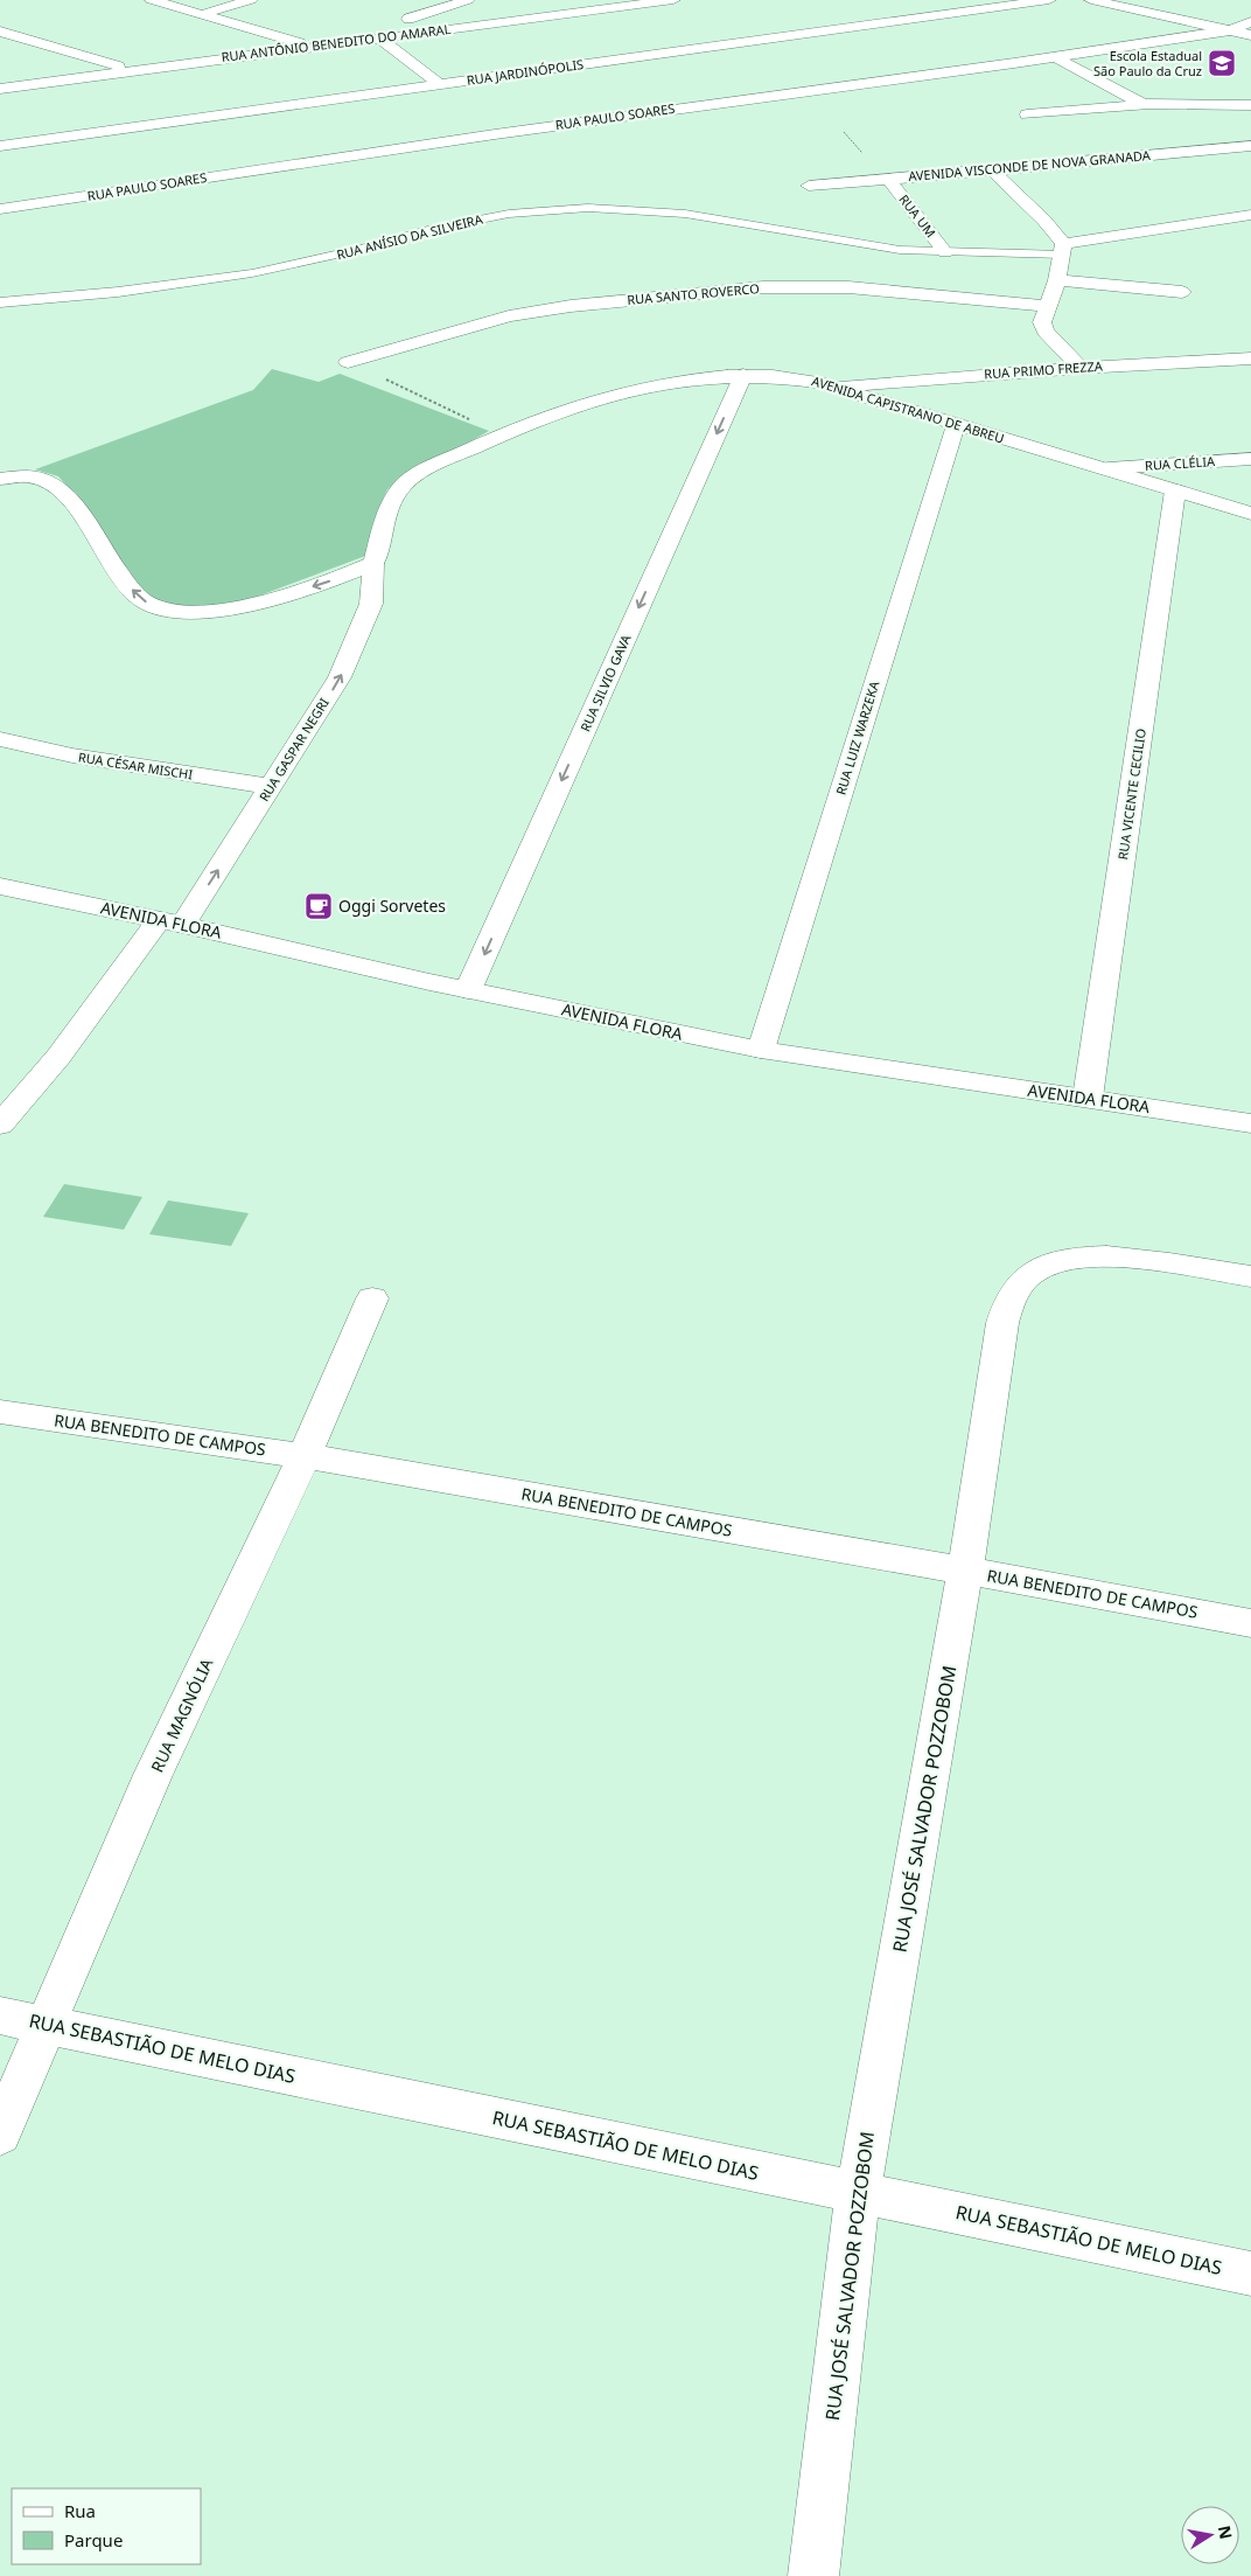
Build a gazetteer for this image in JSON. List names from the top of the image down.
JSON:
{
  "streets": {
    "street": [
      "RUA ANTÔNIO BENEDITO DO AMARAL",
      "RUA JARDINÓPOLIS",
      "RUA PAULO SOARES",
      "AVENIDA VISCONDE DE NOVA GRANADA",
      "RUA UM",
      "RUA SANTO ROVERCO",
      "RUA PRIMO FREZZA",
      "AVENIDA CAPISTRANO DE ABREU",
      "RUA CLÉLIA",
      "RUA SILVIO GAVA",
      "RUA LUIZ WARZEKA",
      "RUA GASPAR NEGRI",
      "RUA CÉSAR MISCHI",
      "RUA VICENTE CECILIO",
      "AVENIDA FLORA",
      "RUA BENEDITO DE CAMPOS",
      "RUA MAGNÓLIA",
      "RUA JOSÉ SALVADOR POZZOBOM",
      "RUA SEBASTIÃO DE MELO DIAS"
    ],
    "lane": ["RUA ANÍSIO DA SILVEIRA"]
  },
  "crossings": [
    ["AVENIDA VISCONDE DE NOVA GRANADA", "RUA UM"],
    ["RUA UM", "RUA ANÍSIO DA SILVEIRA"],
    ["RUA PRIMO FREZZA", "AVENIDA CAPISTRANO DE ABREU"],
    ["AVENIDA CAPISTRANO DE ABREU", "RUA CLÉLIA"],
    ["AVENIDA CAPISTRANO DE ABREU", "RUA SILVIO GAVA"],
    ["AVENIDA CAPISTRANO DE ABREU", "RUA LUIZ WARZEKA"],
    ["AVENIDA CAPISTRANO DE ABREU", "RUA GASPAR NEGRI"],
    ["AVENIDA CAPISTRANO DE ABREU", "RUA VICENTE CECILIO"],
    ["RUA SILVIO GAVA", "AVENIDA FLORA"],
    ["RUA LUIZ WARZEKA", "AVENIDA FLORA"],
    ["RUA GASPAR NEGRI", "RUA CÉSAR MISCHI"],
    ["RUA GASPAR NEGRI", "AVENIDA FLORA"],
    ["RUA VICENTE CECILIO", "AVENIDA FLORA"],
    ["RUA BENEDITO DE CAMPOS", "RUA MAGNÓLIA"],
    ["RUA BENEDITO DE CAMPOS", "RUA JOSÉ SALVADOR POZZOBOM"],
    ["RUA MAGNÓLIA", "RUA SEBASTIÃO DE MELO DIAS"],
    ["RUA JOSÉ SALVADOR POZZOBOM", "RUA SEBASTIÃO DE MELO DIAS"]
  ],
  "one_way": ["RUA SILVIO GAVA", "RUA GASPAR NEGRI"],
  "places": {
    "school or university": ["Escola Estadual São Paulo da Cruz"],
    "cafe": ["Oggi Sorvetes"]
  },
  "legend": ["Rua", "Parque"],
  "north": "right"
}
